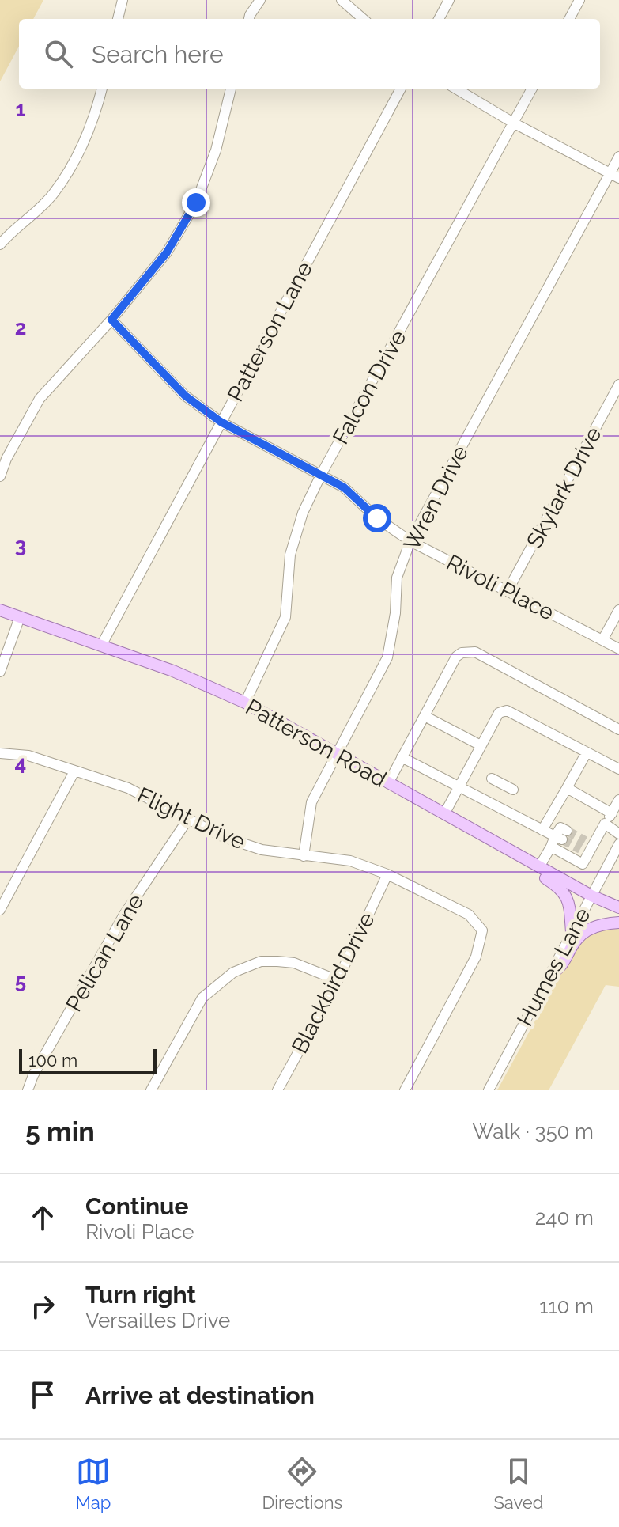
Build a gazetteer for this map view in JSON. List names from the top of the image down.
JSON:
{
  "streets": {
    "main road": ["Patterson Road"],
    "street": [
      "Patterson Lane",
      "Falcon Drive",
      "Skylark Drive",
      "Wren Drive",
      "Rivoli Place",
      "Flight Drive",
      "Pelican Lane",
      "Humes Lane",
      "Blackbird Drive"
    ]
  },
  "crossings": [
    ["Patterson Lane", "Rivoli Place"],
    ["Patterson Lane", "Patterson Road"],
    ["Falcon Drive", "Rivoli Place"],
    ["Falcon Drive", "Patterson Road"],
    ["Skylark Drive", "Rivoli Place"],
    ["Wren Drive", "Rivoli Place"],
    ["Wren Drive", "Patterson Road"],
    ["Wren Drive", "Flight Drive"],
    ["Patterson Road", "Humes Lane"],
    ["Flight Drive", "Pelican Lane"],
    ["Flight Drive", "Blackbird Drive"]
  ],
  "scale_bar": "100 m",
  "page": {
    "search": "Search here",
    "scale": "100 m",
    "heading": ["5 min", "Walk · 350 m"],
    "list": [
      ["Continue", "Rivoli Place", "240 m"],
      ["Turn right", "Versailles Drive", "110 m"],
      "Arrive at destination"
    ],
    "nav": ["Map", "Directions", "Saved"]
  },
  "grid": {
    "rows": [
      "1",
      "2",
      "3",
      "4",
      "5"
    ]
  }
}
